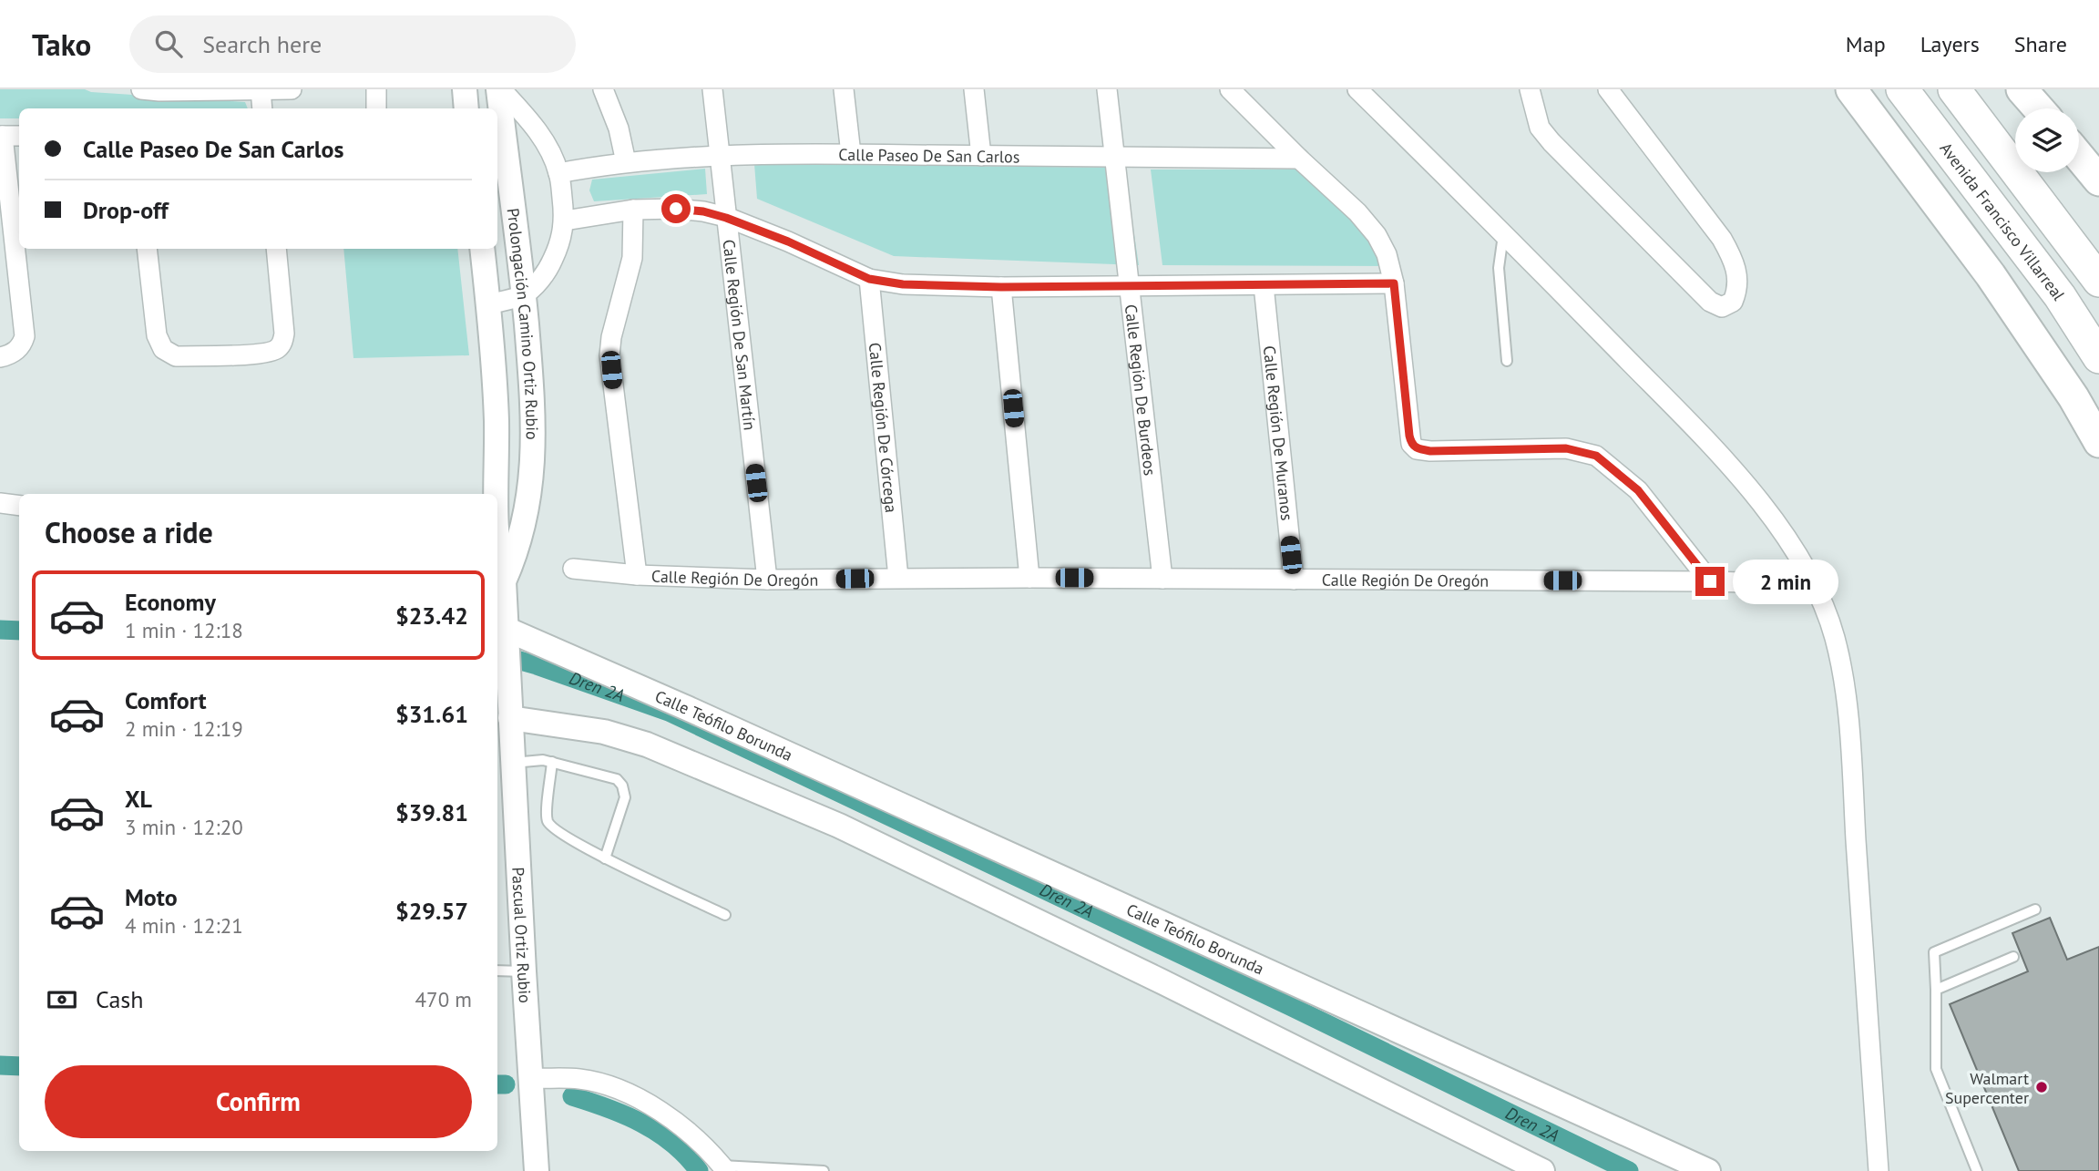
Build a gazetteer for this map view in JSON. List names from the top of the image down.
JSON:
{
  "streets": {
    "highway": ["Avenida Francisco Villarreal"],
    "street": [
      "Calle Paseo De San Carlos",
      "Prolongación Camino Ortiz Rubio",
      "Calle Región De San Martín",
      "Calle Región De Burdeos",
      "Calle Región De Córcega",
      "Calle Región De Muranos",
      "Calle Región De Oregón",
      "Calle Teófilo Borunda",
      "Pascual Ortiz Rubio"
    ]
  },
  "crossings": [
    ["Calle Paseo De San Carlos", "Calle Región De San Martín"],
    ["Calle Paseo De San Carlos", "Calle Región De Burdeos"],
    ["Prolongación Camino Ortiz Rubio", "Pascual Ortiz Rubio"],
    ["Calle Región De San Martín", "Calle Región De Oregón"],
    ["Calle Región De Burdeos", "Calle Región De Oregón"],
    ["Calle Región De Córcega", "Calle Región De Oregón"],
    ["Calle Región De Muranos", "Calle Región De Oregón"],
    ["Calle Teófilo Borunda", "Pascual Ortiz Rubio"]
  ],
  "water": ["Dren 2A"],
  "places": ["Walmart Supercenter"],
  "page": {
    "header": "Tako",
    "search": "Search here",
    "nav": ["Map", "Layers", "Share"],
    "banner": ["Calle Paseo De San Carlos", "Drop-off"],
    "heading": "Choose a ride",
    "bubble": "2 min",
    "list": [
      {
        "name": "Economy",
        "note": "1 min · 12:18",
        "value": "$23.42"
      },
      {
        "name": "Comfort",
        "note": "2 min · 12:19",
        "value": "$31.61"
      },
      {
        "name": "XL",
        "note": "3 min · 12:20",
        "value": "$39.81"
      },
      {
        "name": "Moto",
        "note": "4 min · 12:21",
        "value": "$29.57"
      }
    ],
    "pay": ["Cash", "470 m"],
    "buttons": "Confirm"
  }
}
